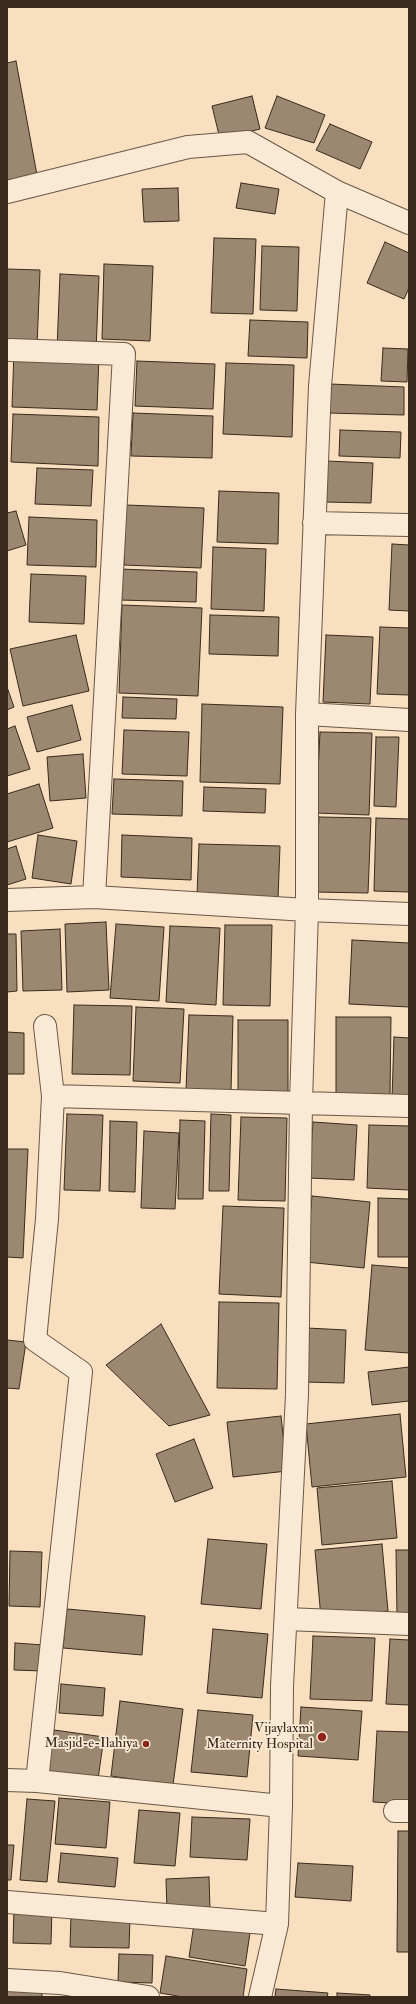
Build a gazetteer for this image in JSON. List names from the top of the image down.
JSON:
{
  "places": ["Vijaylaxmi Maternity Hospital", "Masjid-e-Ilahiya"]
}
